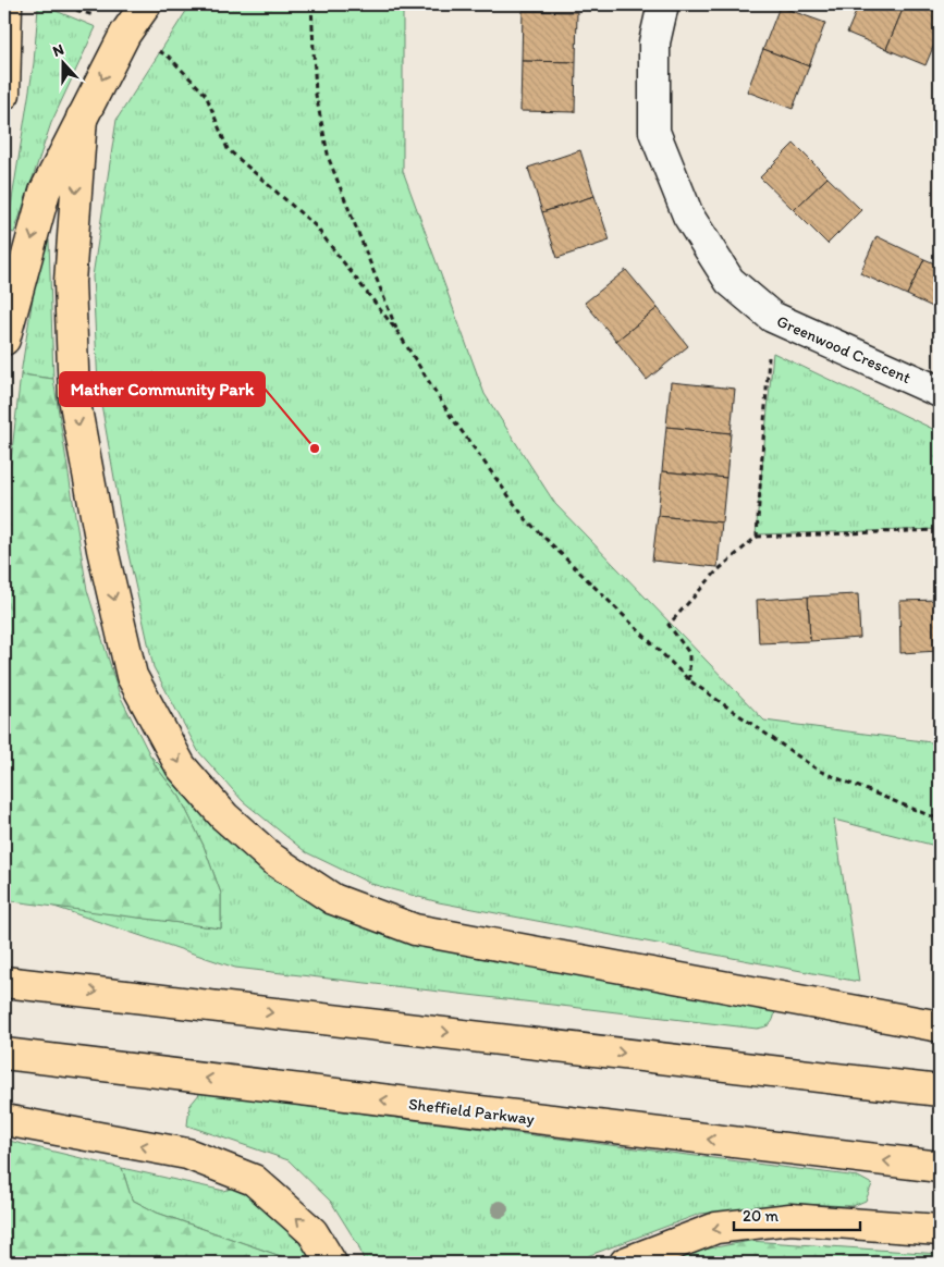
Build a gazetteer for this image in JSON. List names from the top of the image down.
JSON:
{
  "streets": {
    "highway": ["Sheffield Parkway"],
    "street": ["Greenwood Crescent"]
  },
  "places": ["Mather Community Park"],
  "scale_bar": "20 m",
  "north": "top"
}
